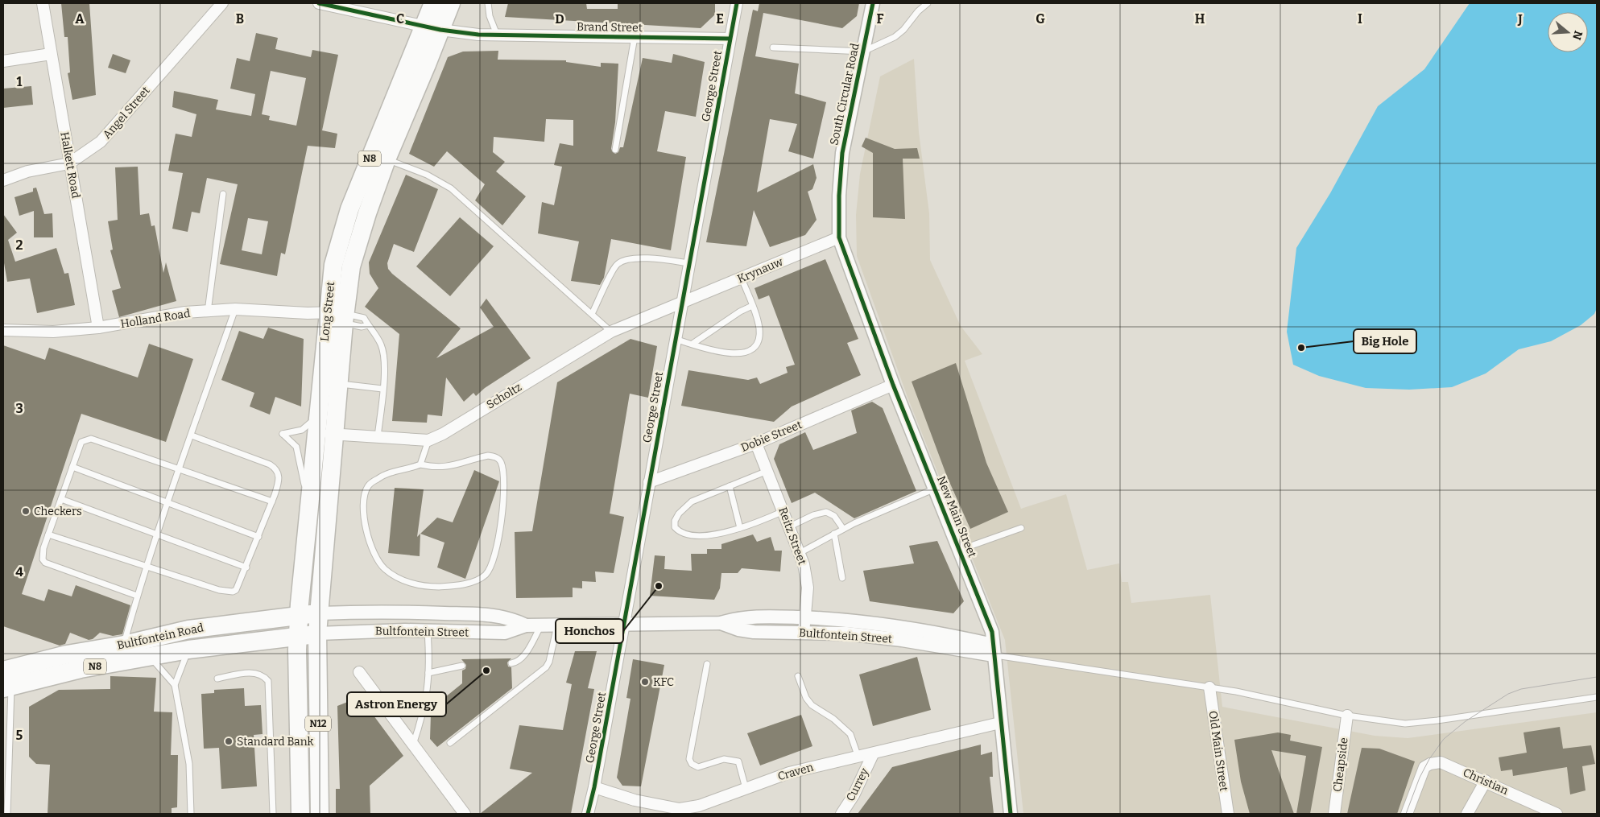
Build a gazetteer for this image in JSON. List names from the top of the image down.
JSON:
{
  "streets": {
    "highway": [
      "N8",
      "Long Street",
      "Bultfontein Road",
      "N12"
    ],
    "street": [
      "Brand Street",
      "George Street",
      "South Circular Road",
      "Angel Street",
      "Halkett Road",
      "Krynauw",
      "Holland Road",
      "Scholtz",
      "Dobie Street",
      "New Main Street",
      "Reitz Street",
      "Bultfontein Street",
      "Old Main Street",
      "Cheapside",
      "Craven",
      "Christian",
      "Currey"
    ]
  },
  "crossings": [
    ["Brand Street", "George Street"],
    ["Brand Street", "Long Street"],
    ["George Street", "Krynauw"],
    ["George Street", "Scholtz"],
    ["George Street", "Dobie Street"],
    ["George Street", "Bultfontein Street"],
    ["George Street", "Craven"],
    ["South Circular Road", "Krynauw"],
    ["South Circular Road", "New Main Street"],
    ["Angel Street", "Halkett Road"],
    ["Halkett Road", "Holland Road"],
    ["Krynauw", "Scholtz"],
    ["Krynauw", "New Main Street"],
    ["Long Street", "Holland Road"],
    ["Long Street", "Scholtz"],
    ["Long Street", "Bultfontein Street"],
    ["Long Street", "Bultfontein Road"],
    ["Long Street", "N12"],
    ["Dobie Street", "New Main Street"],
    ["Dobie Street", "Reitz Street"],
    ["New Main Street", "Bultfontein Street"],
    ["New Main Street", "Craven"],
    ["Reitz Street", "Bultfontein Street"],
    ["Bultfontein Street", "Bultfontein Road"],
    ["Bultfontein Street", "N12"],
    ["Bultfontein Road", "N12"],
    ["Craven", "Currey"]
  ],
  "places": [
    "Big Hole",
    "Checkers",
    "Honchos",
    "Astron Energy",
    "KFC",
    "Standard Bank"
  ],
  "north": "right",
  "grid": {
    "columns": [
      "A",
      "B",
      "C",
      "D",
      "E",
      "F",
      "G",
      "H",
      "I",
      "J"
    ],
    "rows": [
      "1",
      "2",
      "3",
      "4",
      "5"
    ]
  }
}
